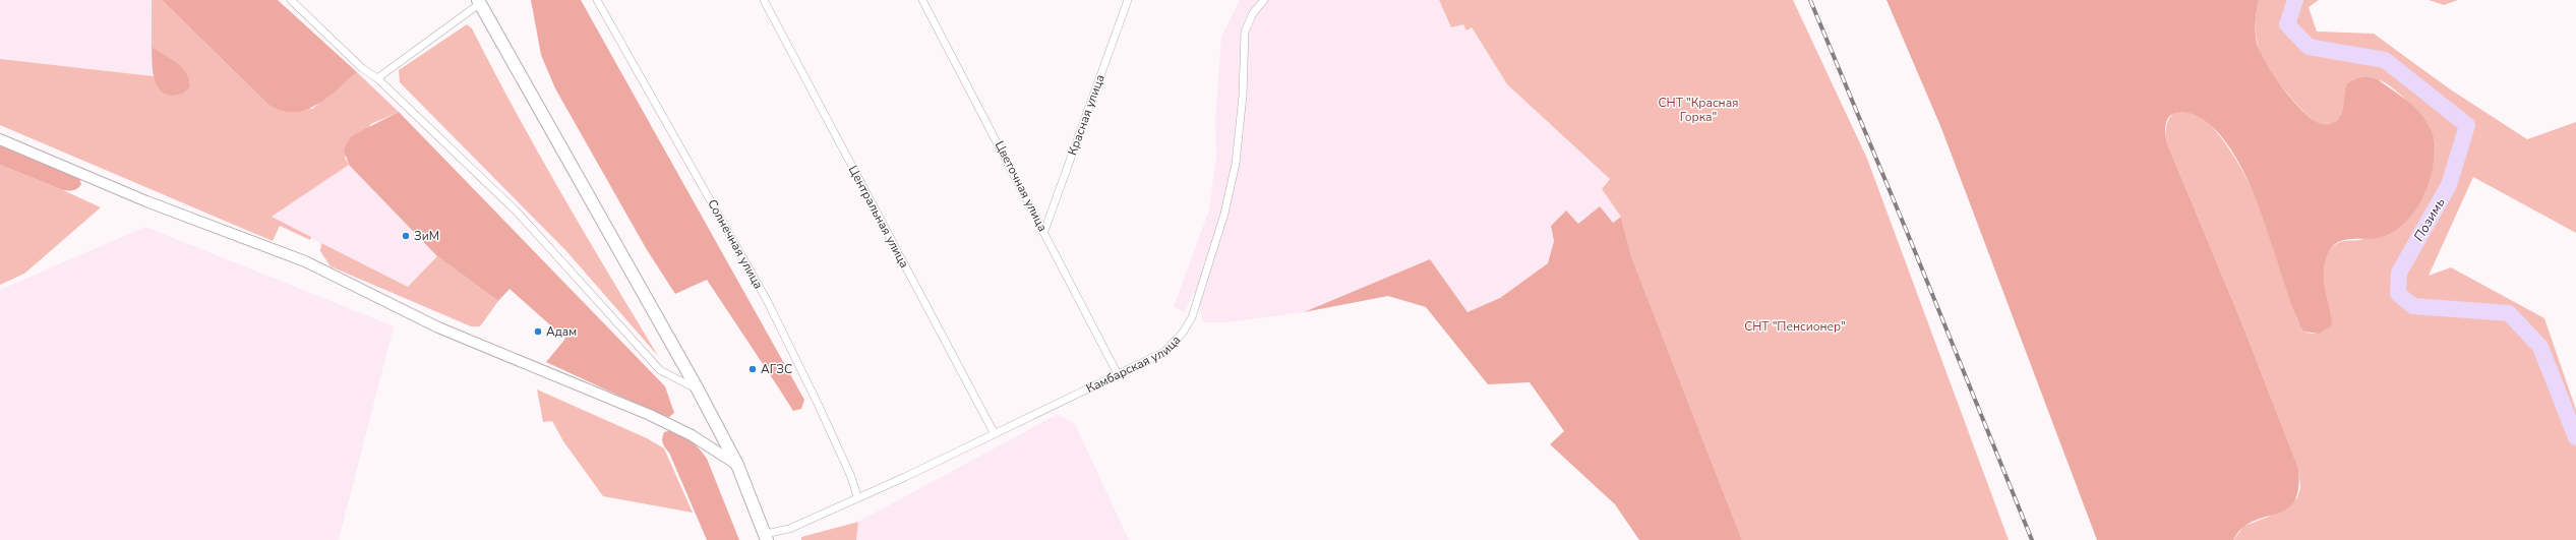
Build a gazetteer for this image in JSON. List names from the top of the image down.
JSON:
{
  "streets": {
    "main road": ["Камбарская улица"],
    "street": [
      "Красная улица",
      "Цветочная улица",
      "Центральная улица",
      "Солнечная улица"
    ]
  },
  "crossings": [
    ["Красная улица", "Цветочная улица"],
    ["Цветочная улица", "Камбарская улица"],
    ["Центральная улица", "Камбарская улица"],
    ["Солнечная улица", "Камбарская улица"]
  ],
  "water": ["Позимь"],
  "parks": ["СНТ \"Красная Горка\"", "СНТ \"Пенсионер\""],
  "places": ["ЗиМ", "Адам", "АГЗС"]
}
